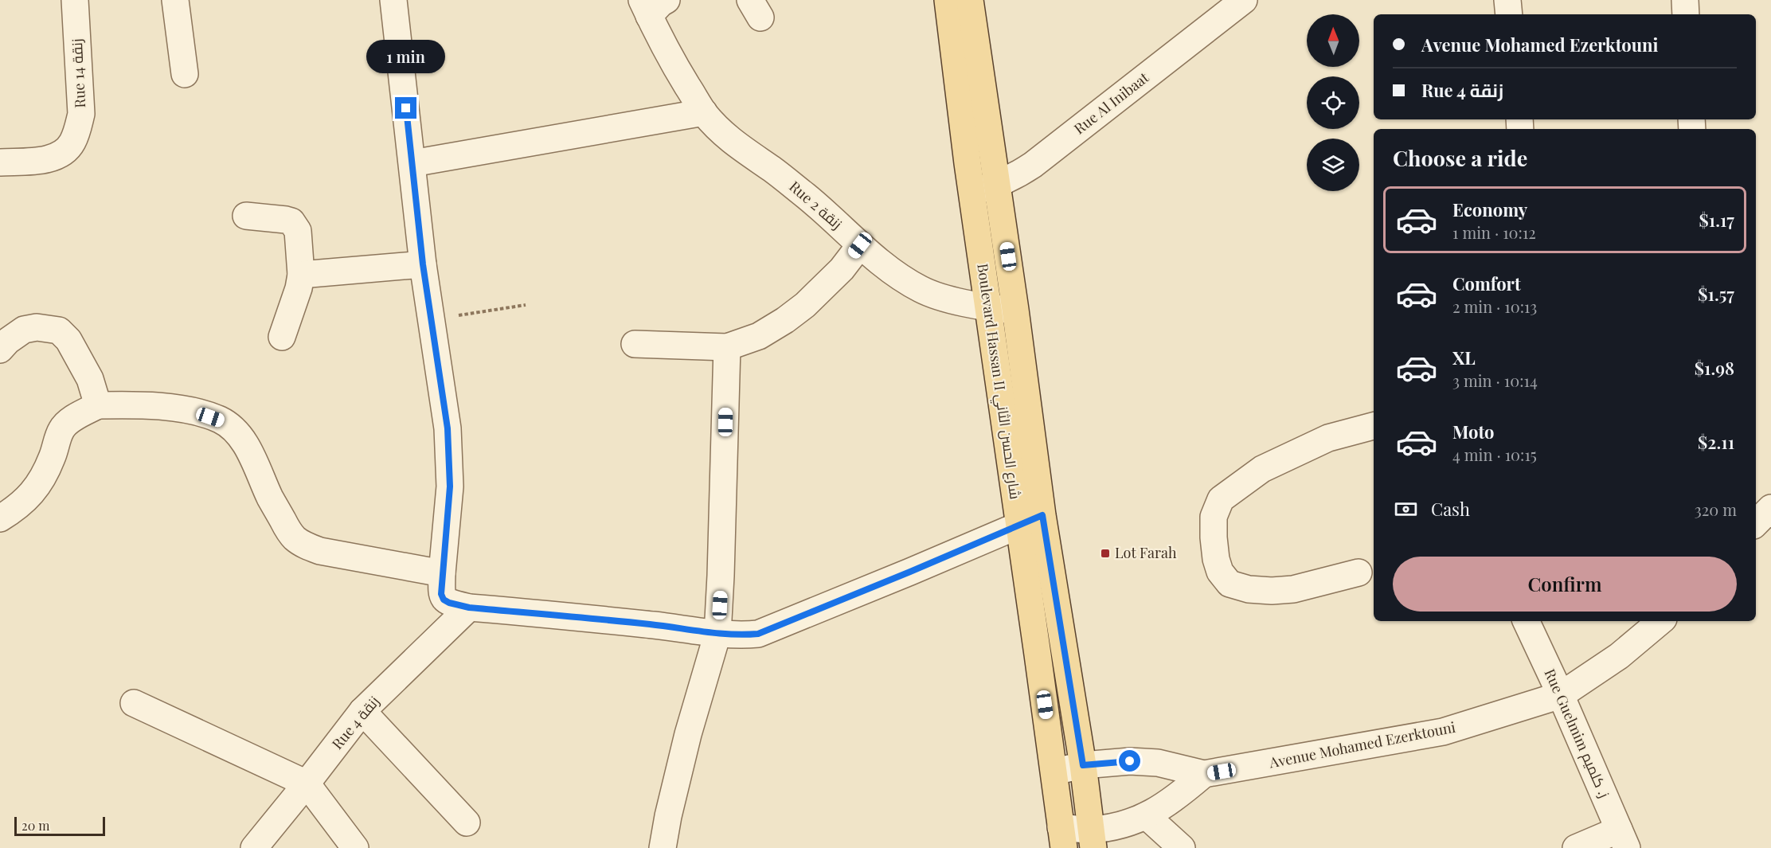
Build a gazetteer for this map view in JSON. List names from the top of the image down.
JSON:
{
  "streets": {
    "main road": ["Boulevard Hassan II شارع الحسن الثاني"],
    "street": [
      "Rue 14 زنقة",
      "Rue Al Inibaat",
      "Rue 2 زنقة",
      "Rue 4 زنقة",
      "Rue Guelmim ز. كلميم",
      "Avenue Mohamed Ezerktouni"
    ]
  },
  "crossings": [
    ["Rue Al Inibaat", "Boulevard Hassan II شارع الحسن الثاني"],
    ["Rue 2 زنقة", "Boulevard Hassan II شارع الحسن الثاني"],
    ["Boulevard Hassan II شارع الحسن الثاني", "Avenue Mohamed Ezerktouni"],
    ["Rue Guelmim ز. كلميم", "Avenue Mohamed Ezerktouni"]
  ],
  "places": {
    "transit": ["Lot Farah"]
  },
  "scale_bar": "20 m",
  "north": "top",
  "page": {
    "banner": ["Avenue Mohamed Ezerktouni", "Rue 4 زنقة"],
    "bubble": "1 min",
    "heading": "Choose a ride",
    "list": [
      {
        "name": "Economy",
        "note": "1 min · 10:12",
        "value": "$1.17"
      },
      {
        "name": "Comfort",
        "note": "2 min · 10:13",
        "value": "$1.57"
      },
      {
        "name": "XL",
        "note": "3 min · 10:14",
        "value": "$1.98"
      },
      {
        "name": "Moto",
        "note": "4 min · 10:15",
        "value": "$2.11"
      }
    ],
    "pay": ["Cash", "320 m"],
    "buttons": "Confirm",
    "scale": "20 m"
  }
}
